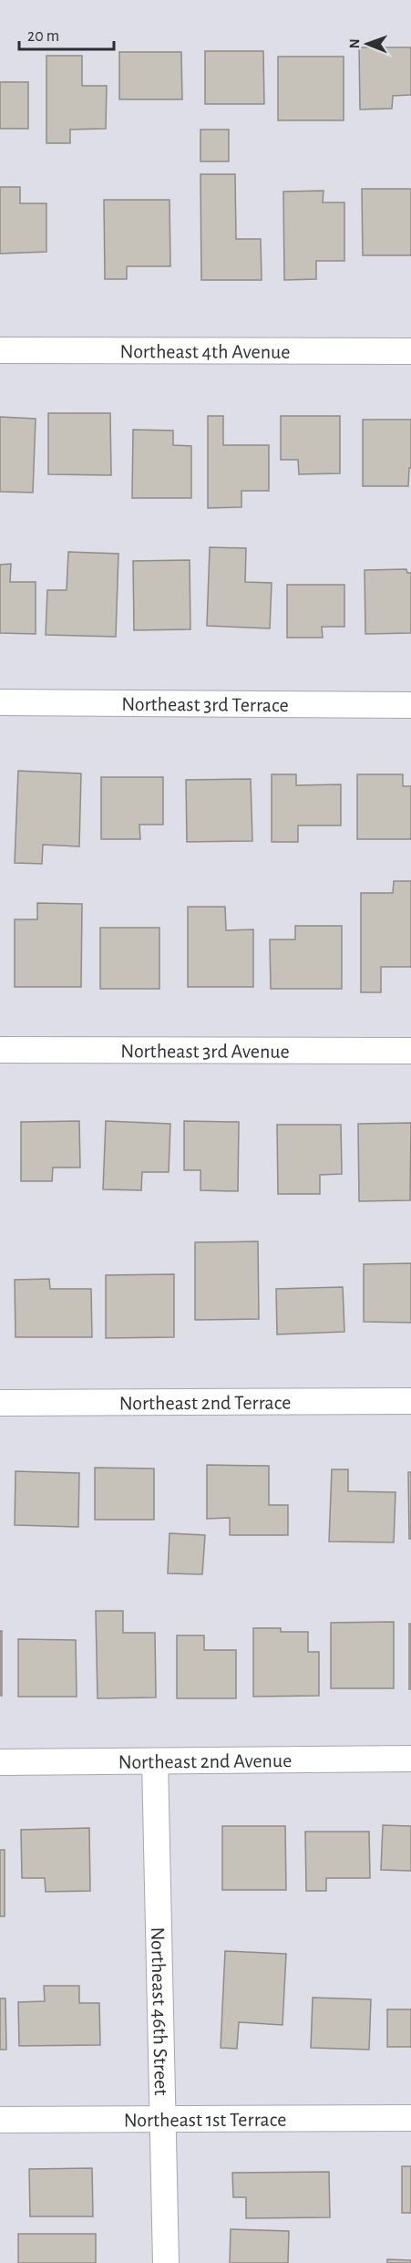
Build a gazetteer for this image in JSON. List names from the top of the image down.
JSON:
{
  "streets": {
    "street": [
      "Northeast 4th Avenue",
      "Northeast 3rd Terrace",
      "Northeast 3rd Avenue",
      "Northeast 2nd Terrace",
      "Northeast 2nd Avenue",
      "Northeast 46th Street",
      "Northeast 1st Terrace"
    ]
  },
  "crossings": [
    ["Northeast 2nd Avenue", "Northeast 46th Street"],
    ["Northeast 46th Street", "Northeast 1st Terrace"]
  ],
  "scale_bar": "20 m",
  "north": "left"
}
